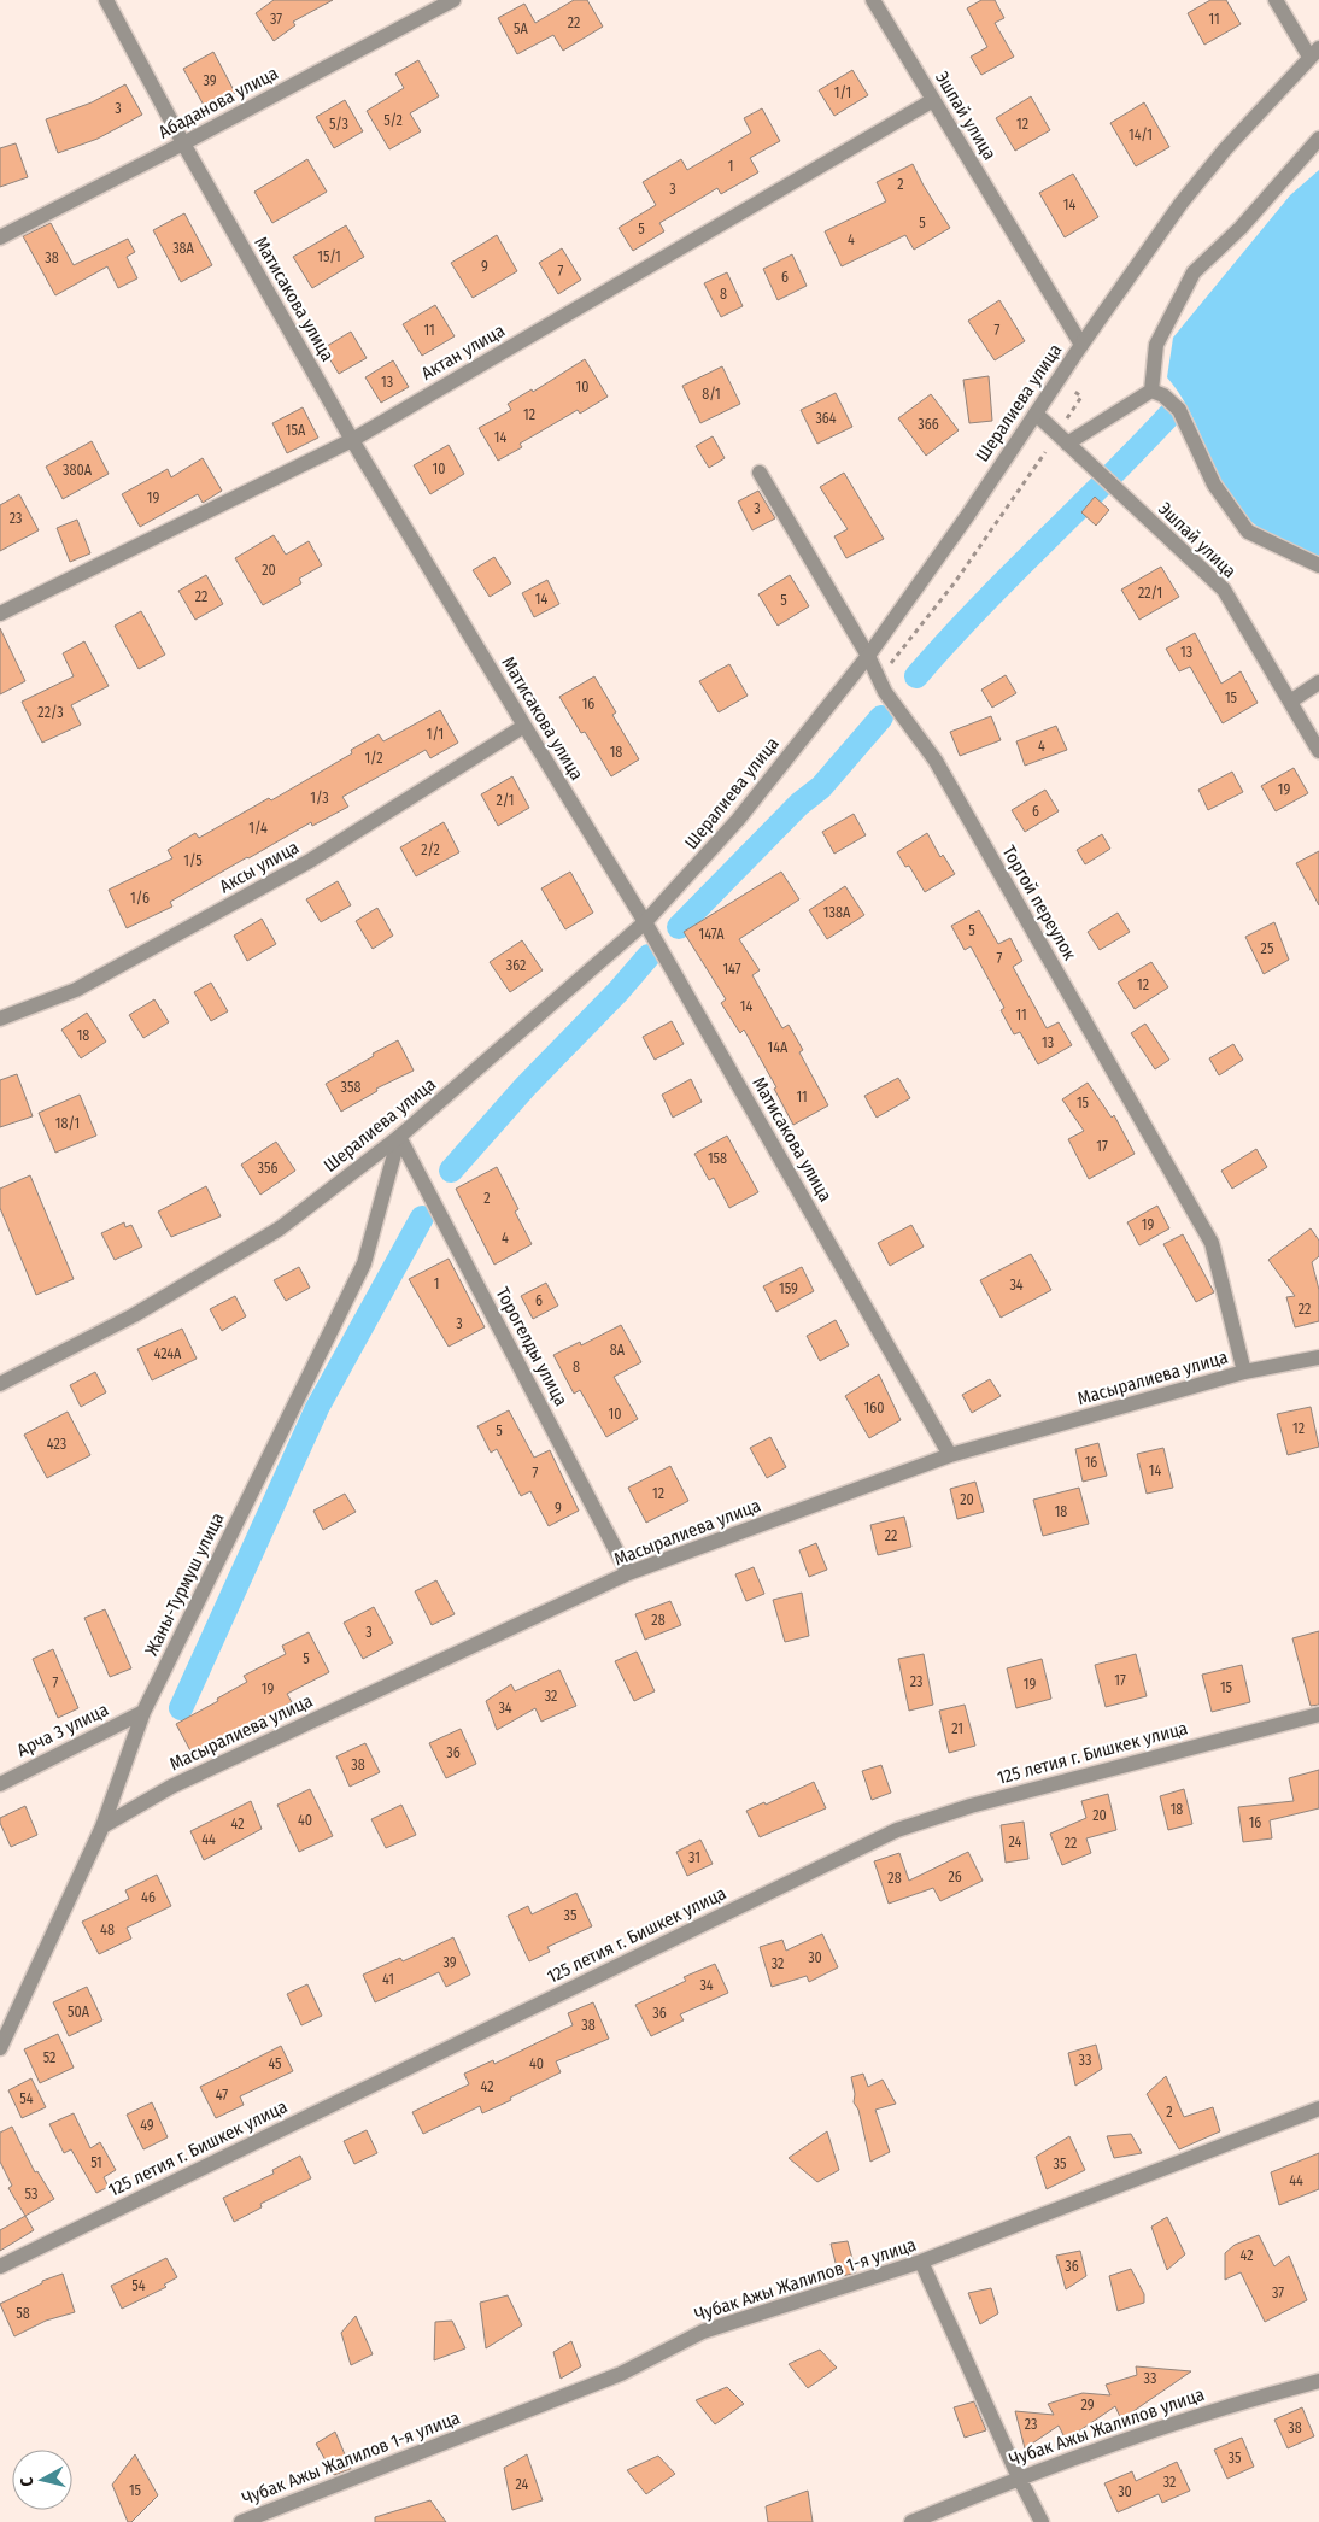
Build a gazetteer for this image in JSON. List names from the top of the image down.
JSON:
{
  "streets": {
    "street": [
      "Абаданова улица",
      "Эшпай улица",
      "Матисакова улица",
      "Актан улица",
      "Шералиева улица",
      "Аксы улица",
      "Торгой переулок",
      "Торогелды улица",
      "Масыралиева улица",
      "Жаны-Турмуш улица",
      "Арча 3 улица",
      "125 летия г. Бишкек улица",
      "Чубак Ажы Жалилов 1-я улица",
      "Чубак Ажы Жалилов улица"
    ]
  },
  "crossings": [
    ["Абаданова улица", "Матисакова улица"],
    ["Эшпай улица", "Актан улица"],
    ["Эшпай улица", "Шералиева улица"],
    ["Матисакова улица", "Актан улица"],
    ["Матисакова улица", "Шералиева улица"],
    ["Матисакова улица", "Аксы улица"],
    ["Матисакова улица", "Масыралиева улица"],
    ["Шералиева улица", "Торгой переулок"],
    ["Шералиева улица", "Торогелды улица"],
    ["Шералиева улица", "Жаны-Турмуш улица"],
    ["Торгой переулок", "Масыралиева улица"],
    ["Торогелды улица", "Масыралиева улица"],
    ["Торогелды улица", "Жаны-Турмуш улица"],
    ["Масыралиева улица", "Жаны-Турмуш улица"],
    ["Жаны-Турмуш улица", "Арча 3 улица"]
  ],
  "house_numbers": [
    "37",
    "11",
    "22",
    "5А",
    "39",
    "1/1",
    "3",
    "5/2",
    "5/3",
    "12",
    "14/1",
    "1",
    "2",
    "3",
    "14",
    "5",
    "5",
    "4",
    "38А",
    "15/1",
    "38",
    "9",
    "7",
    "6",
    "8",
    "11",
    "7",
    "13",
    "10",
    "8/1",
    "12",
    "364",
    "366",
    "15А",
    "14",
    "10",
    "380А",
    "19",
    "3",
    "23",
    "20",
    "22/1",
    "22",
    "14",
    "5",
    "13",
    "15",
    "16",
    "22/3",
    "1/1",
    "4",
    "18",
    "1/2",
    "19",
    "1/3",
    "2/1",
    "6",
    "1/4",
    "2/2",
    "1/5",
    "1/6",
    "138А",
    "5",
    "147А",
    "25",
    "7",
    "362",
    "147",
    "12",
    "14",
    "11",
    "18",
    "13",
    "14А",
    "358",
    "11",
    "15",
    "18/1",
    "17",
    "158",
    "356",
    "2",
    "19",
    "4",
    "1",
    "34",
    "159",
    "6",
    "22",
    "3",
    "8А",
    "424А",
    "8",
    "160",
    "10",
    "12",
    "5",
    "423",
    "16",
    "14",
    "7",
    "12",
    "20",
    "9",
    "18",
    "22",
    "28",
    "3",
    "5",
    "17",
    "23",
    "7",
    "19",
    "15",
    "19",
    "32",
    "34",
    "21",
    "36",
    "38",
    "18",
    "20",
    "40",
    "16",
    "42",
    "44",
    "24",
    "22",
    "31",
    "26",
    "28",
    "46",
    "35",
    "48",
    "30",
    "39",
    "32",
    "41",
    "34",
    "50А",
    "36",
    "38",
    "52",
    "33",
    "45",
    "40",
    "42",
    "47",
    "54",
    "2",
    "49",
    "51",
    "35",
    "44",
    "53",
    "42",
    "36",
    "54",
    "37",
    "58",
    "33",
    "29",
    "23",
    "38",
    "35",
    "32",
    "24",
    "15",
    "30"
  ],
  "north": "left"
}
